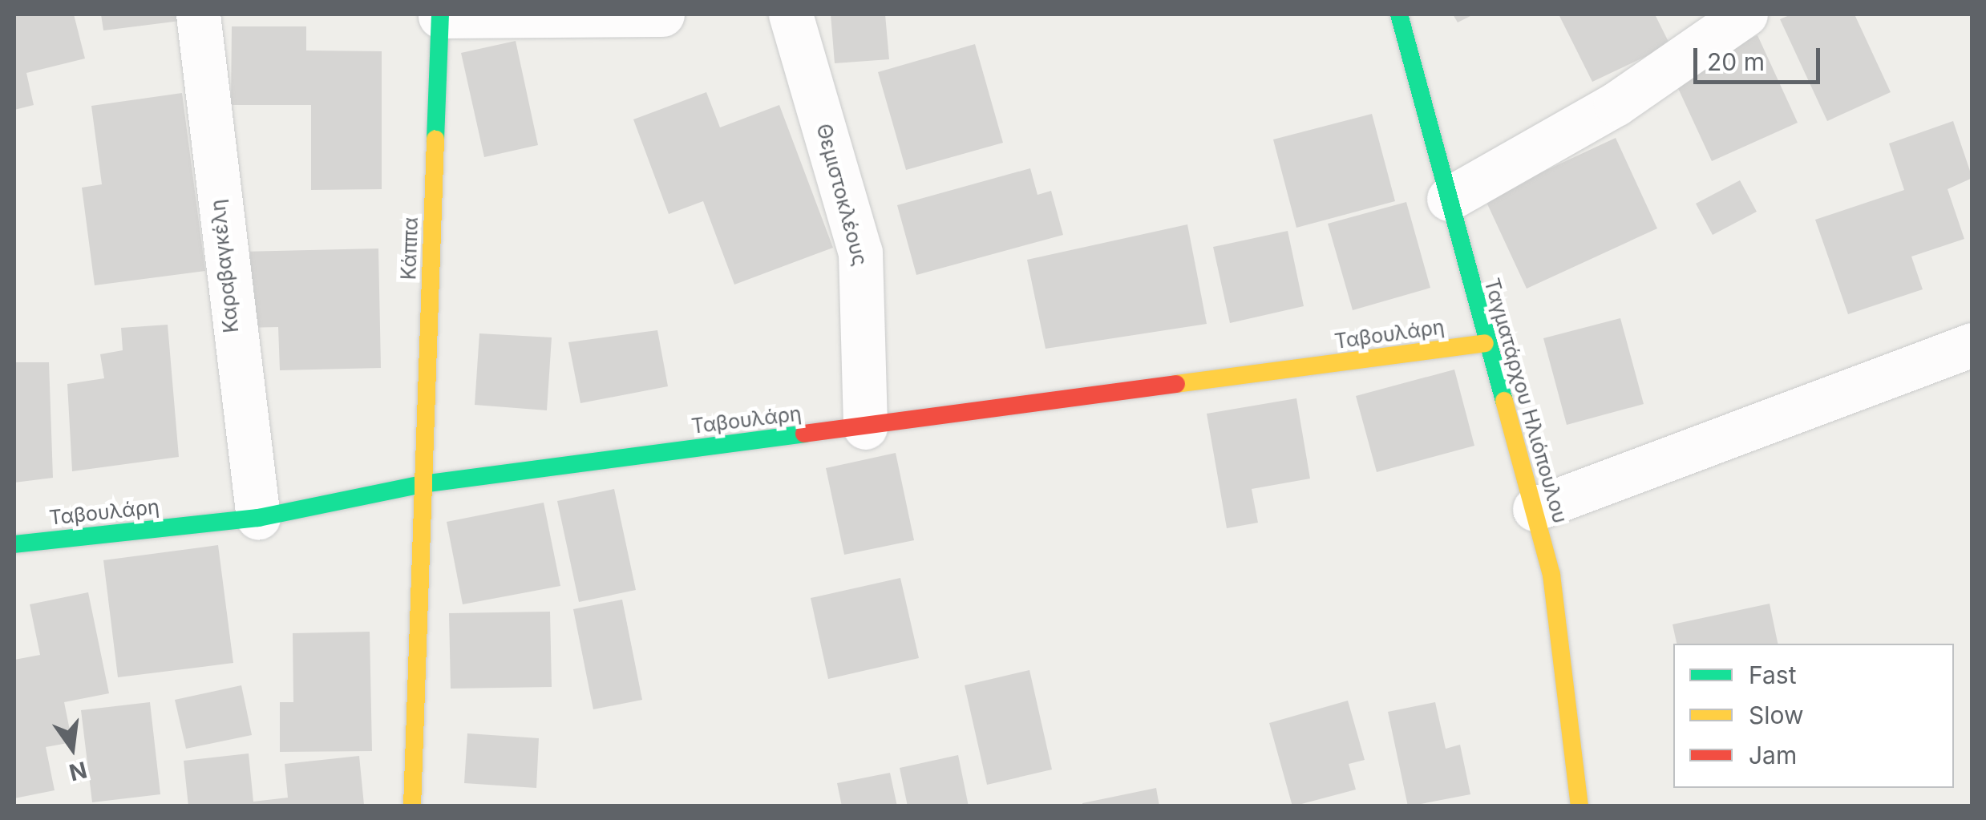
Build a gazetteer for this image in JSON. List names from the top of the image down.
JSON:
{
  "streets": {
    "street": [
      "Θεμιστοκλέους",
      "Κάππα",
      "Καραβαγκέλη",
      "Ταβουλάρη",
      "Ταγματάρχου Ηλιόπουλου"
    ]
  },
  "crossings": [
    ["Θεμιστοκλέους", "Ταβουλάρη"],
    ["Κάππα", "Ταβουλάρη"],
    ["Καραβαγκέλη", "Ταβουλάρη"],
    ["Ταβουλάρη", "Ταγματάρχου Ηλιόπουλου"]
  ],
  "legend": ["Fast", "Slow", "Jam"],
  "scale_bar": "20 m",
  "north": "bottom"
}
